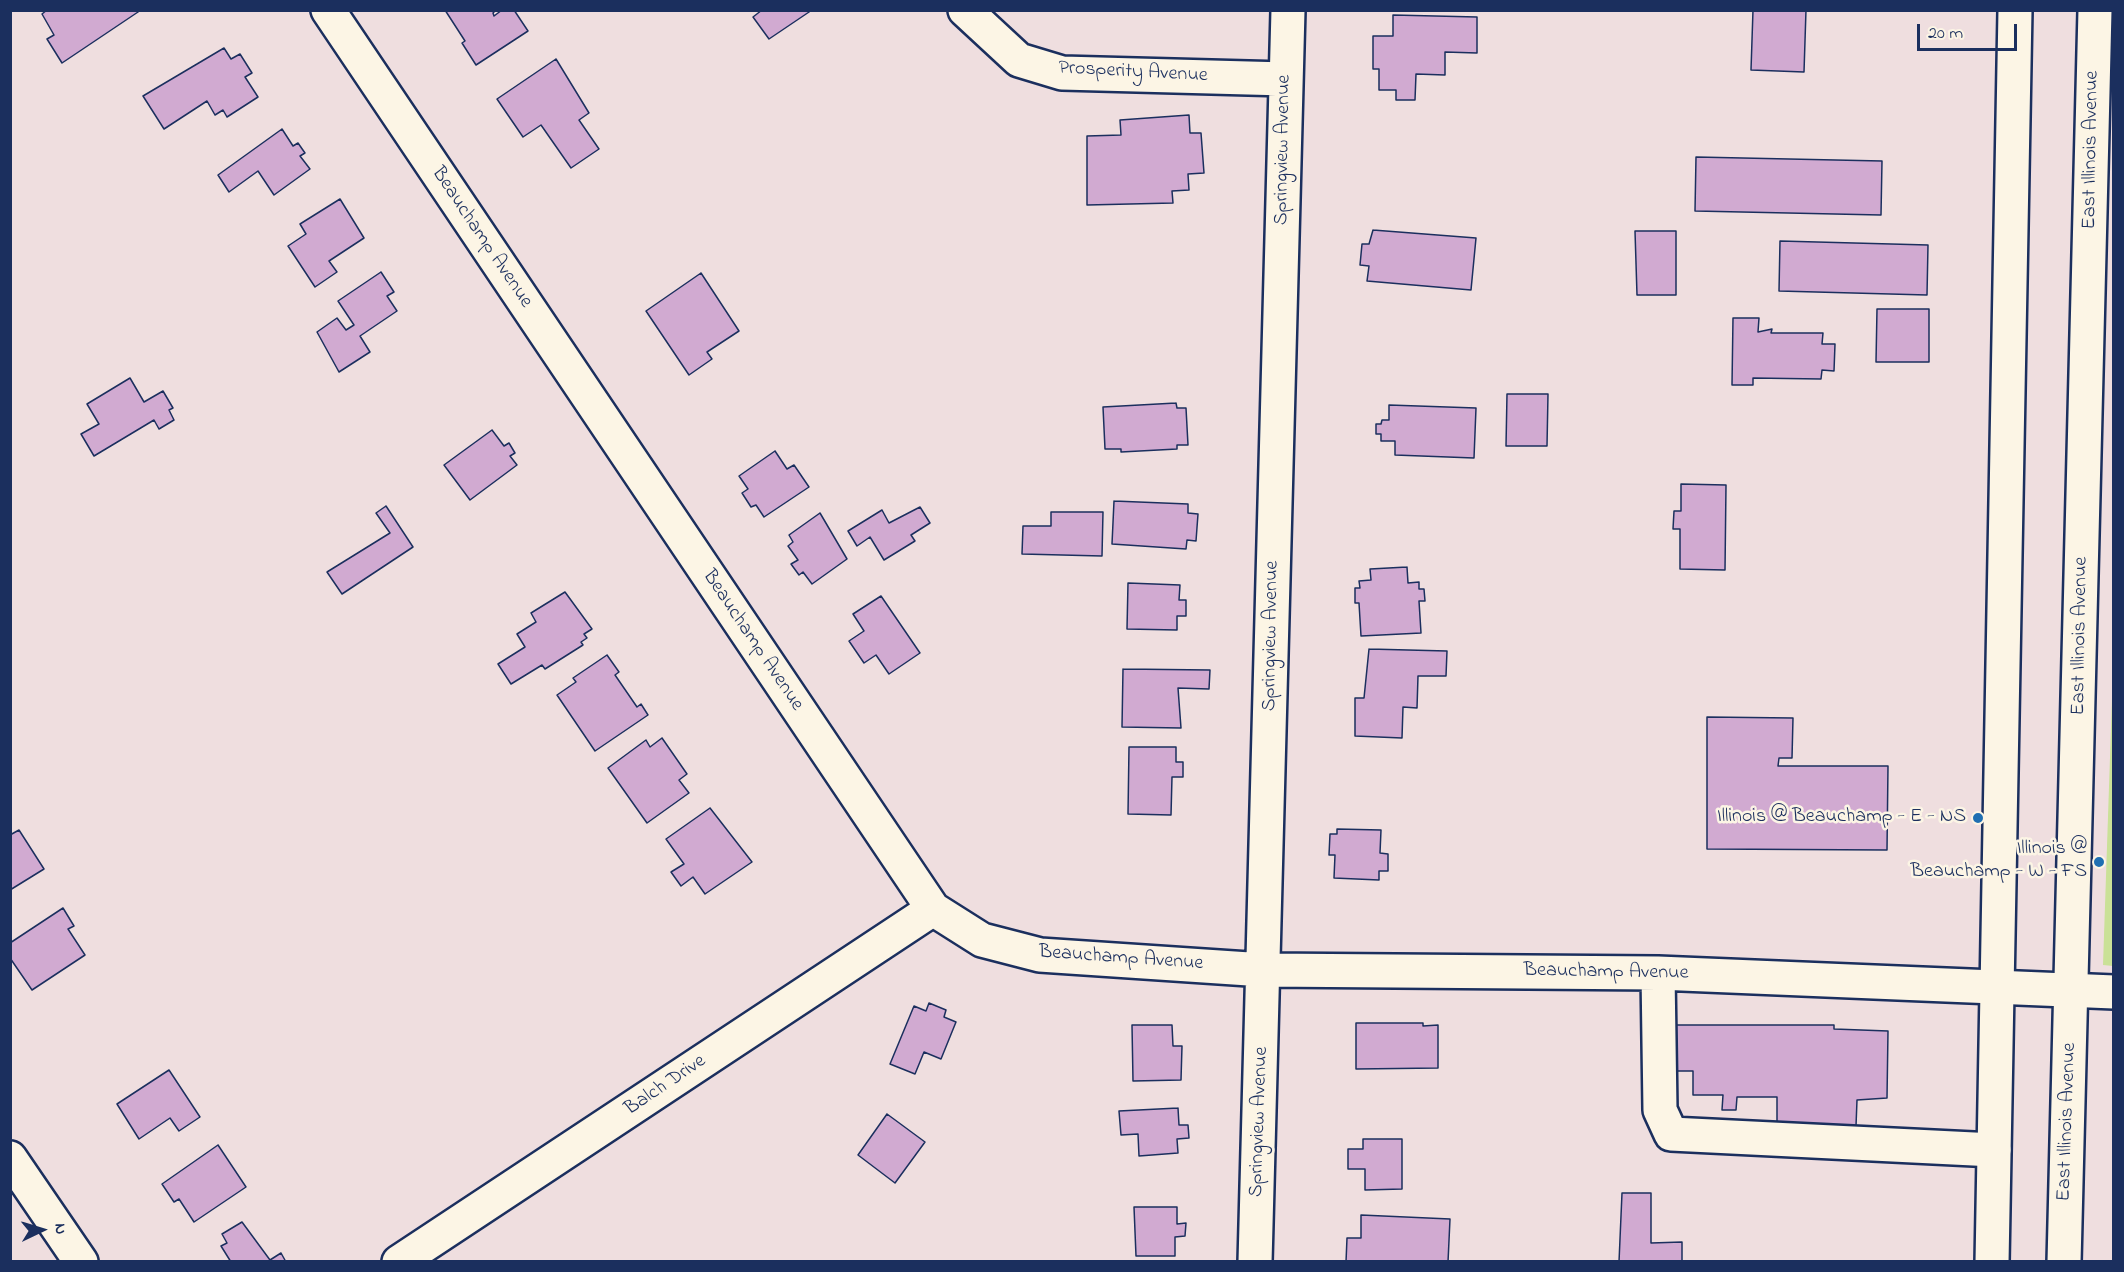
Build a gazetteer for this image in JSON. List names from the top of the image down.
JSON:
{
  "streets": {
    "street": [
      "Prosperity Avenue",
      "Springview Avenue",
      "East Illinois Avenue",
      "Beauchamp Avenue",
      "Balch Drive"
    ]
  },
  "crossings": [
    ["Prosperity Avenue", "Springview Avenue"],
    ["Springview Avenue", "Beauchamp Avenue"],
    ["East Illinois Avenue", "Beauchamp Avenue"],
    ["Beauchamp Avenue", "Balch Drive"]
  ],
  "places": ["Illinois @ Beauchamp - E - NS", "Illinois @ Beauchamp - W - FS"],
  "scale_bar": "20 m",
  "north": "right"
}
